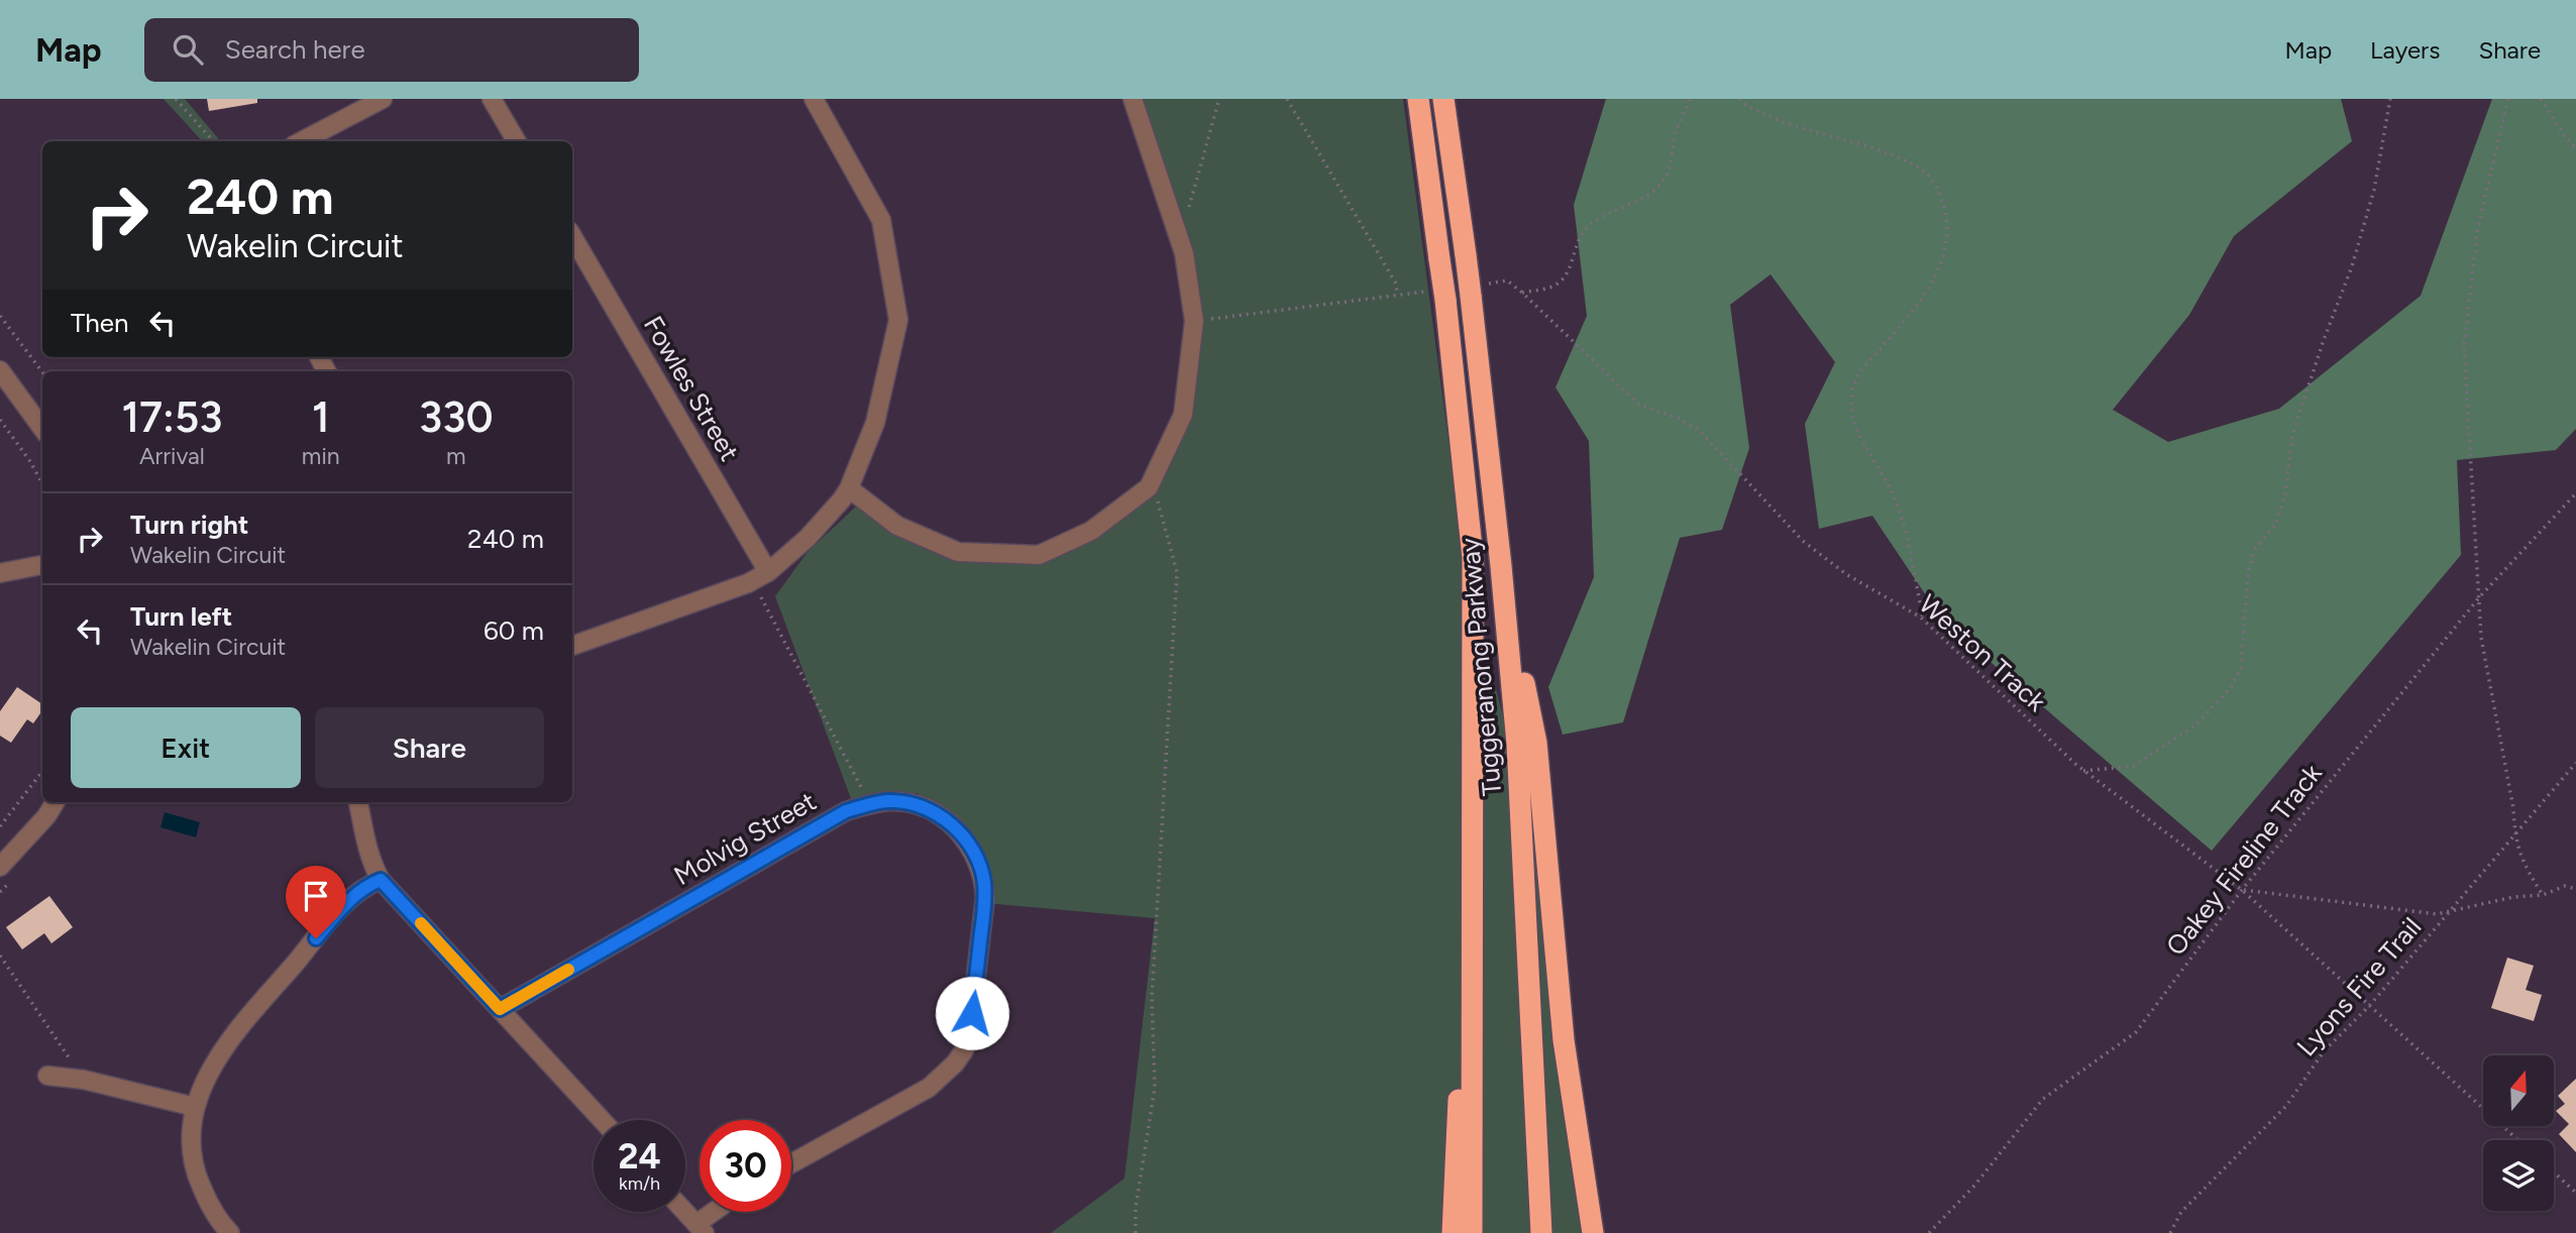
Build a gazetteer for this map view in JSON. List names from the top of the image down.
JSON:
{
  "streets": {
    "highway": ["Tuggeranong Parkway"],
    "street": ["Fowles Street", "Molvig Street"],
    "path": ["Weston Track", "Oakey Fireline Track", "Lyons Fire Trail"]
  },
  "crossings": [
    ["Weston Track", "Tuggeranong Parkway"],
    ["Weston Track", "Oakey Fireline Track"],
    ["Weston Track", "Lyons Fire Trail"]
  ],
  "north": "top",
  "page": {
    "header": "Map",
    "search": "Search here",
    "nav": ["Map", "Layers", "Share"],
    "turn": ["240 m", "Wakelin Circuit"],
    "then": "Then",
    "eta": [
      "17:53",
      "Arrival",
      "1",
      "min",
      "330",
      "m"
    ],
    "list": [
      {
        "name": "Turn right",
        "note": "Wakelin Circuit",
        "value": "240 m"
      },
      {
        "name": "Turn left",
        "note": "Wakelin Circuit",
        "value": "60 m"
      }
    ],
    "buttons": ["Exit", "Share"],
    "speed": "24 km/h",
    "limit": "30"
  }
}
